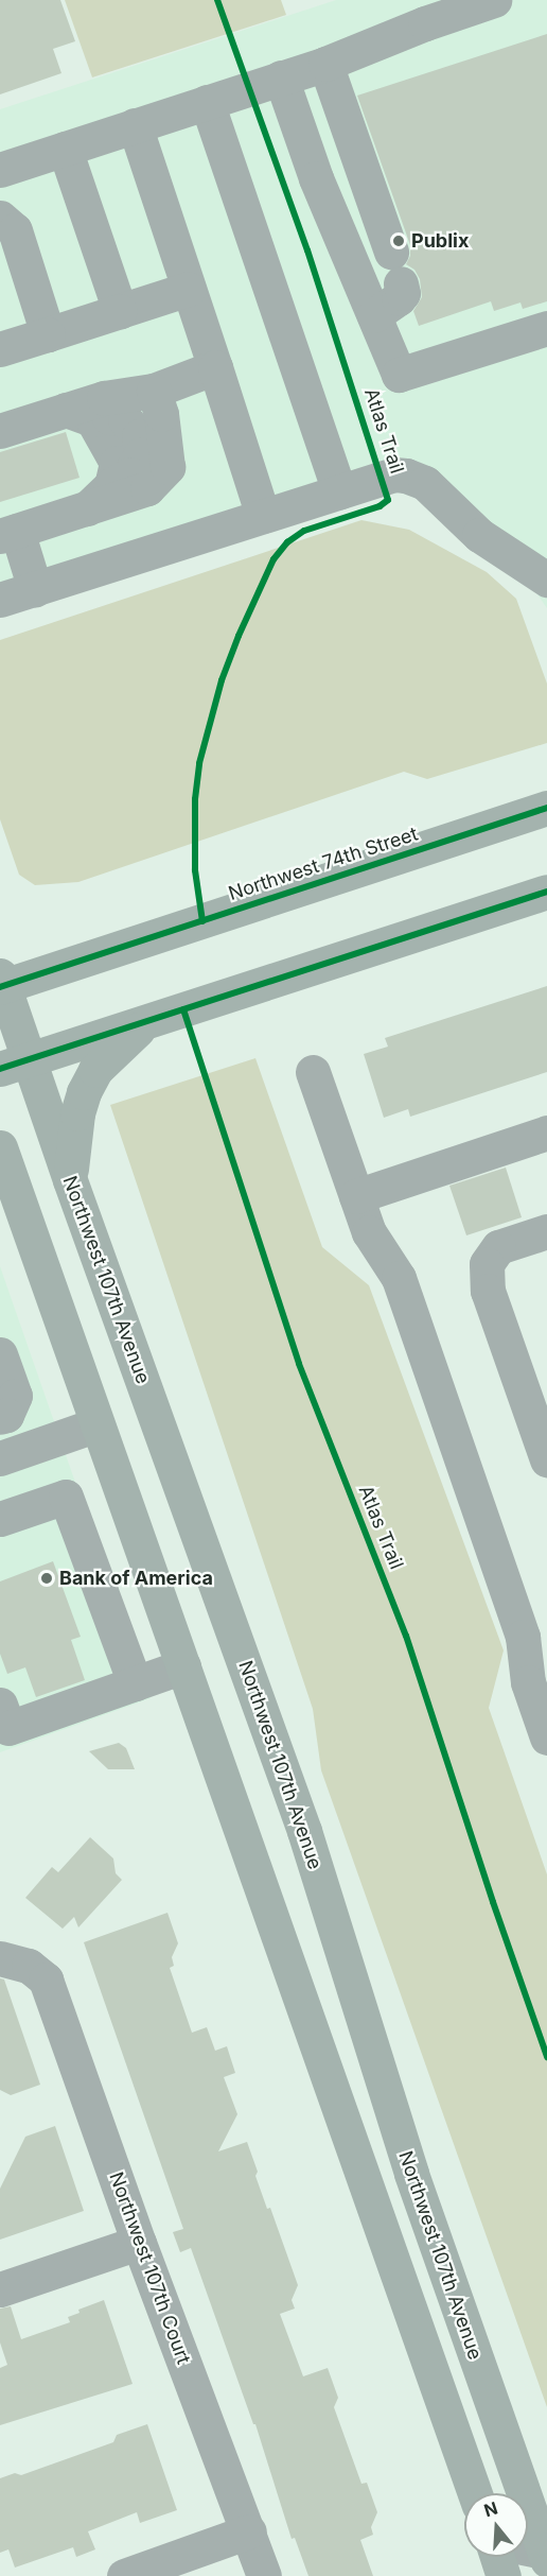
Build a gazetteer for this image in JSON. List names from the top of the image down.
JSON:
{
  "streets": {
    "main road": ["Northwest 74th Street", "Northwest 107th Avenue"],
    "street": ["Northwest 107th Court"],
    "cycle path": ["Atlas Trail"]
  },
  "crossings": [
    ["Northwest 74th Street", "Northwest 107th Avenue"]
  ],
  "places": ["Publix", "Bank of America"],
  "north": "top"
}
